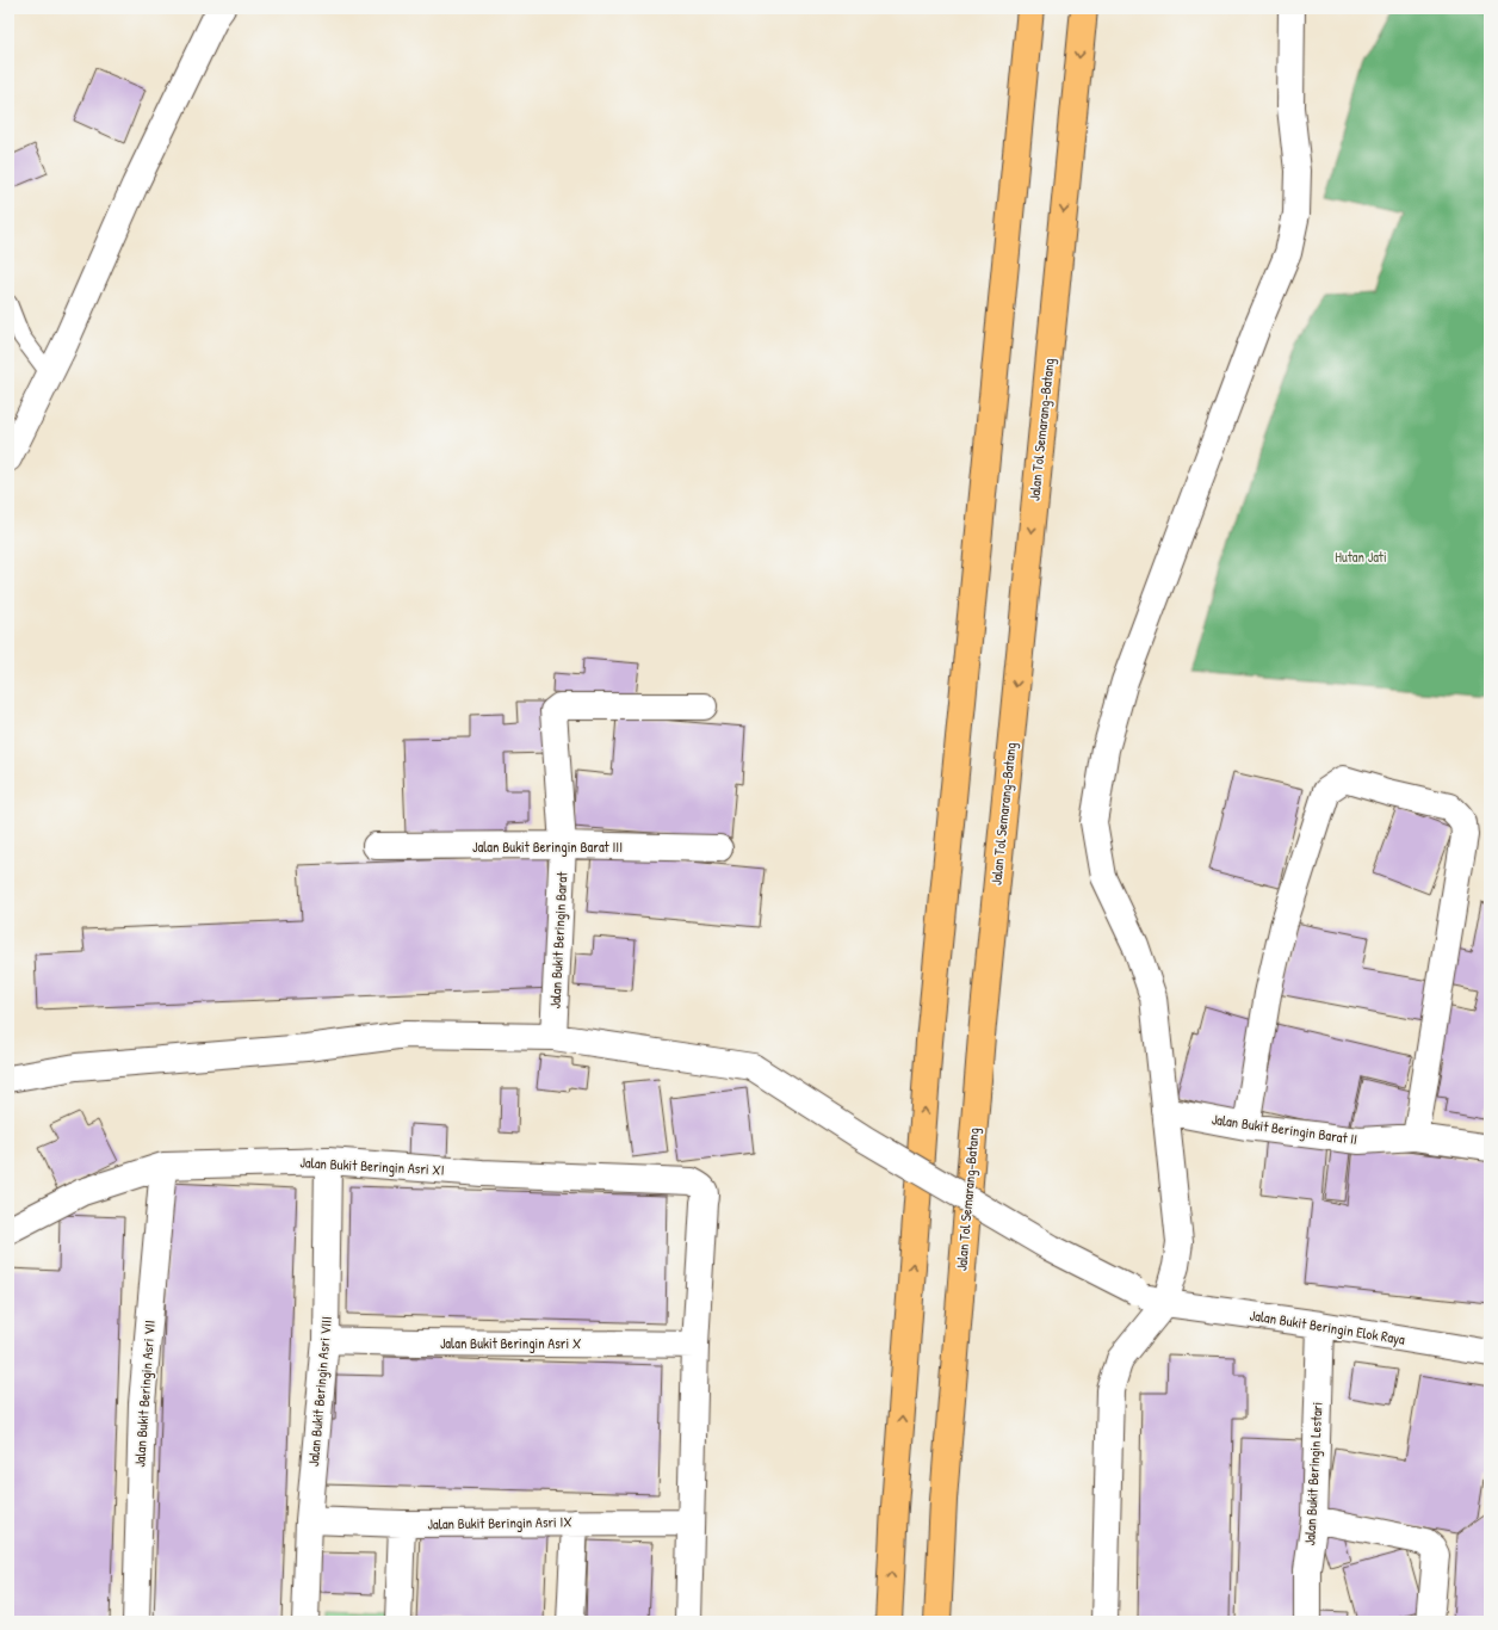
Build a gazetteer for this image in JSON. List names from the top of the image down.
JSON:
{
  "streets": {
    "highway": ["Jalan Tol Semarang–Batang"],
    "street": [
      "Jalan Bukit Beringin Barat III",
      "Jalan Bukit Beringin Barat",
      "Jalan Bukit Beringin Barat II",
      "Jalan Bukit Beringin Asri XI",
      "Jalan Bukit Beringin Elok Raya",
      "Jalan Bukit Beringin Asri X",
      "Jalan Bukit Beringin Asri VIII",
      "Jalan Bukit Beringin Asri VII",
      "Jalan Bukit Beringin Lestari",
      "Jalan Bukit Beringin Asri IX"
    ]
  },
  "crossings": [
    ["Jalan Bukit Beringin Barat III", "Jalan Bukit Beringin Barat"],
    ["Jalan Bukit Beringin Barat", "Jalan Bukit Beringin Elok Raya"],
    ["Jalan Bukit Beringin Asri XI", "Jalan Bukit Beringin Asri X"],
    ["Jalan Bukit Beringin Asri XI", "Jalan Bukit Beringin Asri VIII"],
    ["Jalan Bukit Beringin Asri XI", "Jalan Bukit Beringin Asri VII"],
    ["Jalan Bukit Beringin Elok Raya", "Jalan Bukit Beringin Lestari"],
    ["Jalan Bukit Beringin Asri X", "Jalan Bukit Beringin Asri VIII"],
    ["Jalan Bukit Beringin Asri VIII", "Jalan Bukit Beringin Asri IX"]
  ],
  "parks": ["Hutan Jati"]
}
